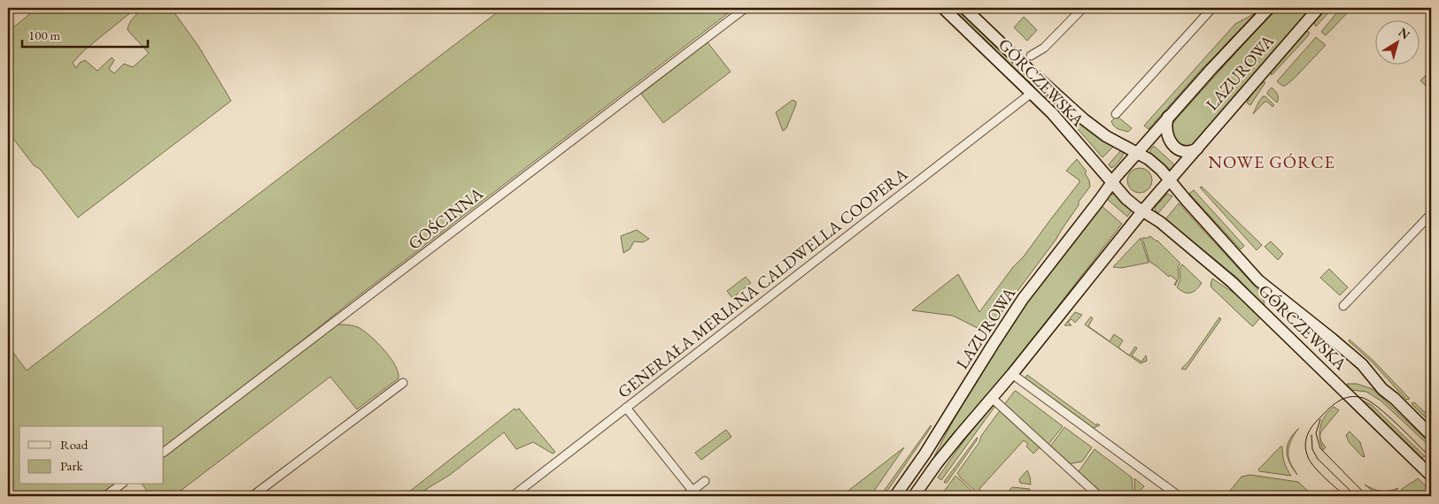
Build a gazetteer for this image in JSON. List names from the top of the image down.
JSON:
{
  "streets": {
    "main road": ["LAZUROWA", "GÓRCZEWSKA"],
    "street": ["GOŚCINNA", "GENERAŁA MERIANA CALDWELLA COOPERA"]
  },
  "crossings": [
    ["LAZUROWA", "GÓRCZEWSKA"],
    ["GÓRCZEWSKA", "GENERAŁA MERIANA CALDWELLA COOPERA"]
  ],
  "districts": ["NOWE GÓRCE"],
  "legend": ["Road", "Park"],
  "scale_bar": "100 m",
  "north": "top right"
}
